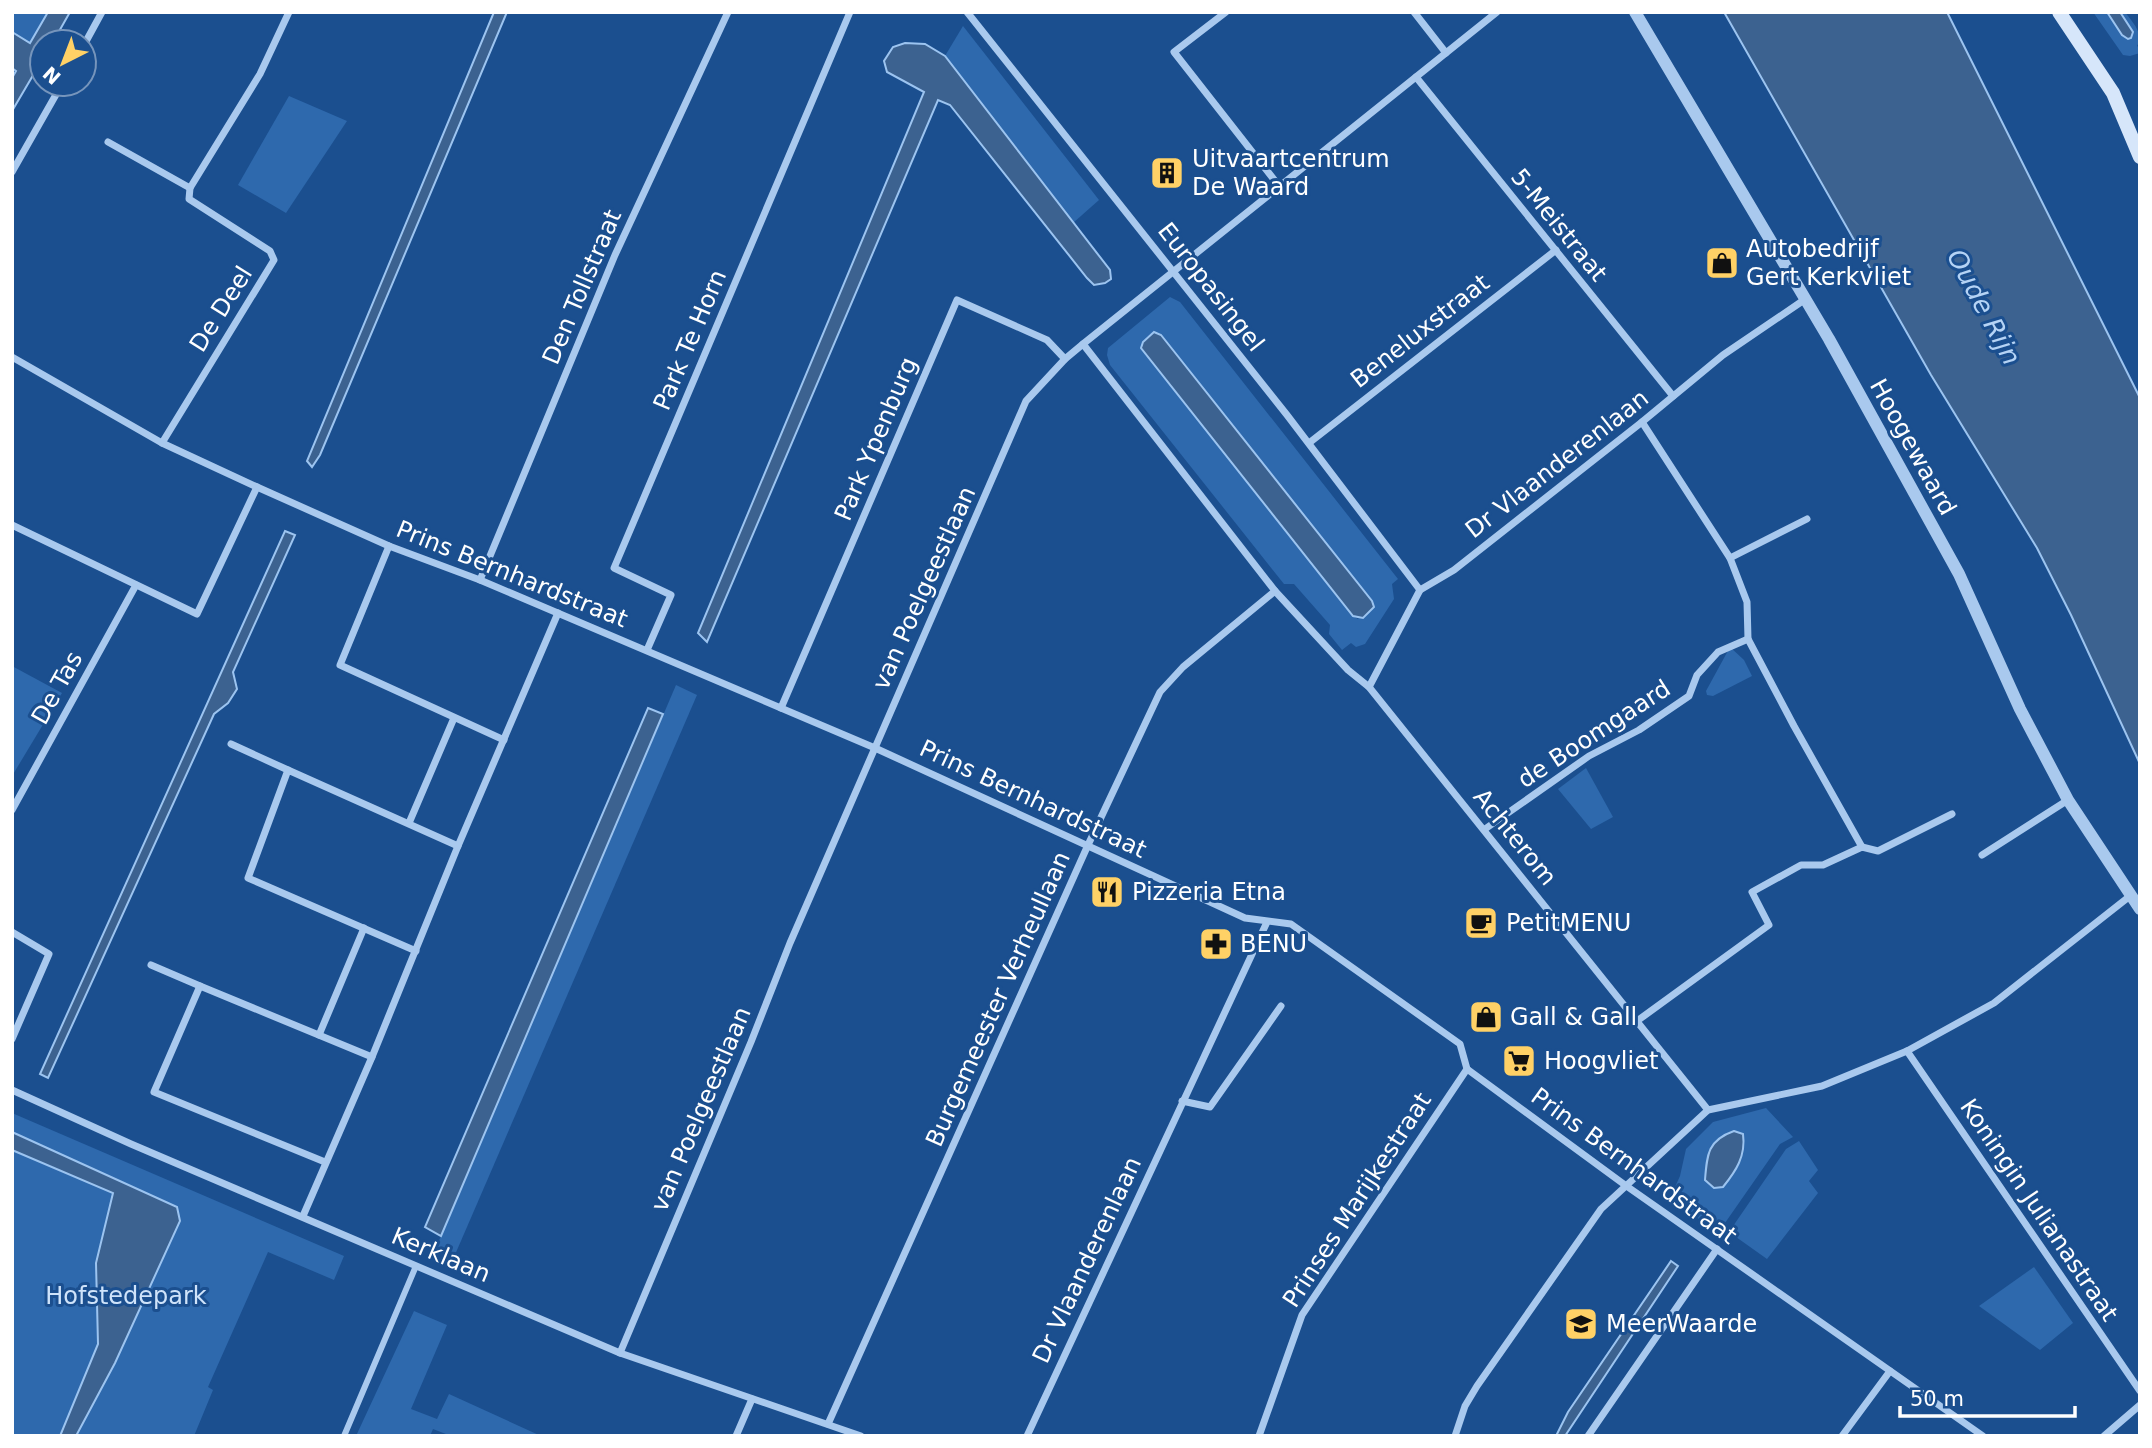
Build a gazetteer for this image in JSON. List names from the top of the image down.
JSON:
{
  "streets": {
    "street": [
      "5-Meistraat",
      "Den Tollstraat",
      "Europasingel",
      "De Deel",
      "Beneluxstraat",
      "Park Te Horn",
      "Park Ypenburg",
      "Hoogewaard",
      "Dr Vlaanderenlaan",
      "Prins Bernhardstraat",
      "van Poelgeestlaan",
      "De Tas",
      "de Boomgaard",
      "Achterom",
      "Burgemeester Verheullaan",
      "Prinses Marijkestraat",
      "Koningin Julianastraat",
      "Kerklaan"
    ]
  },
  "crossings": [
    ["5-Meistraat", "Beneluxstraat"],
    ["5-Meistraat", "Dr Vlaanderenlaan"],
    ["5-Meistraat", "van Poelgeestlaan"],
    ["Den Tollstraat", "Prins Bernhardstraat"],
    ["Europasingel", "Beneluxstraat"],
    ["Europasingel", "Dr Vlaanderenlaan"],
    ["Europasingel", "van Poelgeestlaan"],
    ["De Deel", "Prins Bernhardstraat"],
    ["Park Te Horn", "Prins Bernhardstraat"],
    ["Park Ypenburg", "Prins Bernhardstraat"],
    ["Park Ypenburg", "van Poelgeestlaan"],
    ["Hoogewaard", "Dr Vlaanderenlaan"],
    ["Dr Vlaanderenlaan", "Prins Bernhardstraat"],
    ["Prins Bernhardstraat", "van Poelgeestlaan"],
    ["Prins Bernhardstraat", "Burgemeester Verheullaan"],
    ["Prins Bernhardstraat", "Prinses Marijkestraat"],
    ["van Poelgeestlaan", "Kerklaan"],
    ["de Boomgaard", "Achterom"],
    ["Burgemeester Verheullaan", "Kerklaan"]
  ],
  "water": ["Oude Rijn"],
  "parks": ["Hofstedepark"],
  "places": {
    "building": ["Uitvaartcentrum De Waard"],
    "shop": ["Autobedrijf Gert Kerkvliet", "Gall & Gall"],
    "restaurant": ["Pizzeria Etna"],
    "cafe": ["PetitMENU"],
    "pharmacy": ["BENU"],
    "supermarket": ["Hoogvliet"],
    "school or university": ["MeerWaarde"]
  },
  "scale_bar": "50 m",
  "north": "bottom left"
}
